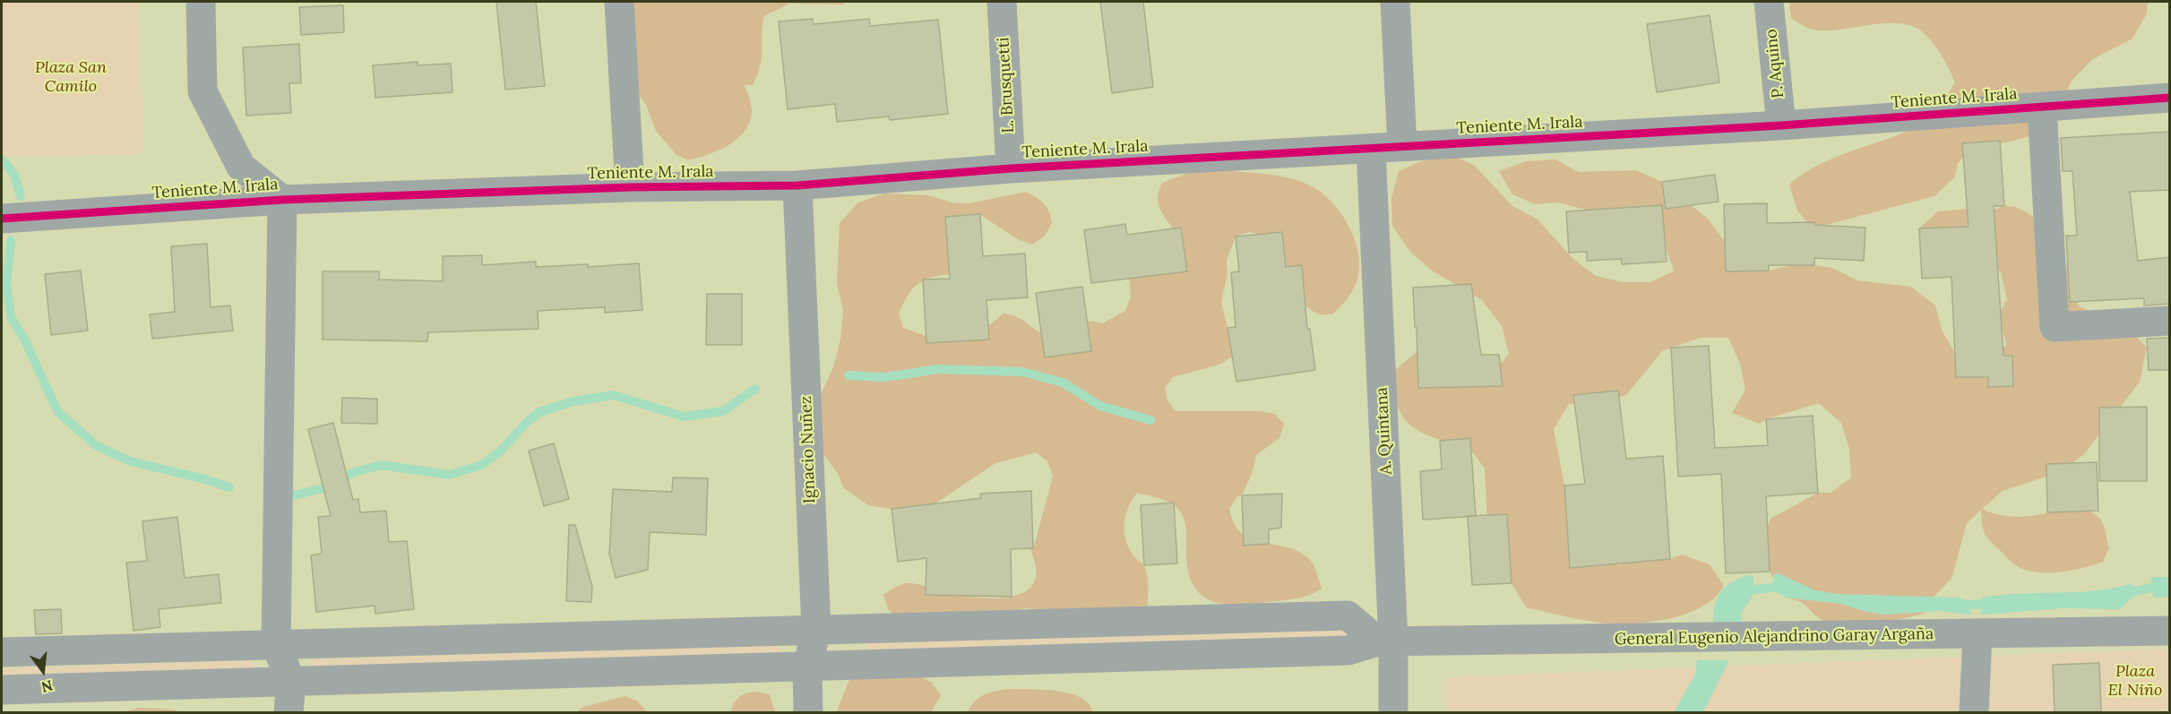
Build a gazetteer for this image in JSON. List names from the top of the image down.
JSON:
{
  "streets": {
    "street": [
      "P. Aquino",
      "L. Brusquetti",
      "Teniente M. Irala",
      "A. Quintana",
      "Ignacio Nuñez",
      "General Eugenio Alejandrino Garay Argaña"
    ]
  },
  "crossings": [
    ["P. Aquino", "Teniente M. Irala"],
    ["L. Brusquetti", "Teniente M. Irala"],
    ["Teniente M. Irala", "A. Quintana"],
    ["Teniente M. Irala", "Ignacio Nuñez"],
    ["A. Quintana", "General Eugenio Alejandrino Garay Argaña"],
    ["Ignacio Nuñez", "General Eugenio Alejandrino Garay Argaña"]
  ],
  "parks": ["Plaza San Camilo", "Plaza El Niño"],
  "north": "bottom"
}
